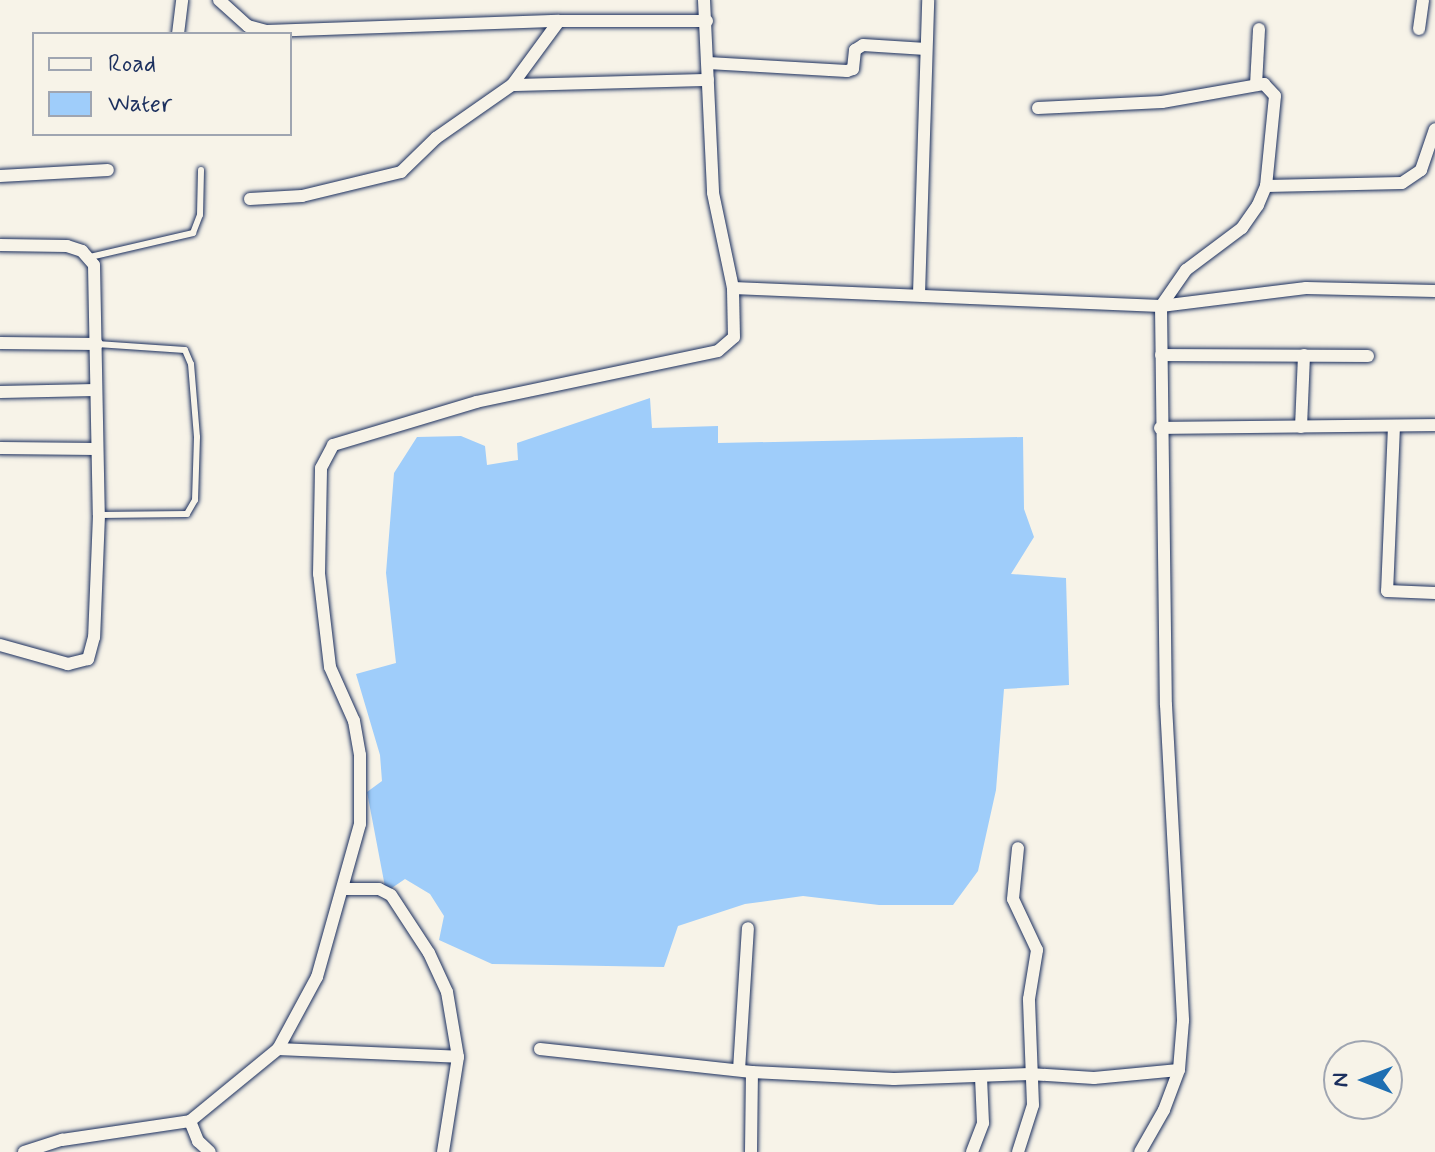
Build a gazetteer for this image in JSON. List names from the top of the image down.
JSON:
{
  "legend": ["Road", "Water"],
  "north": "left"
}
